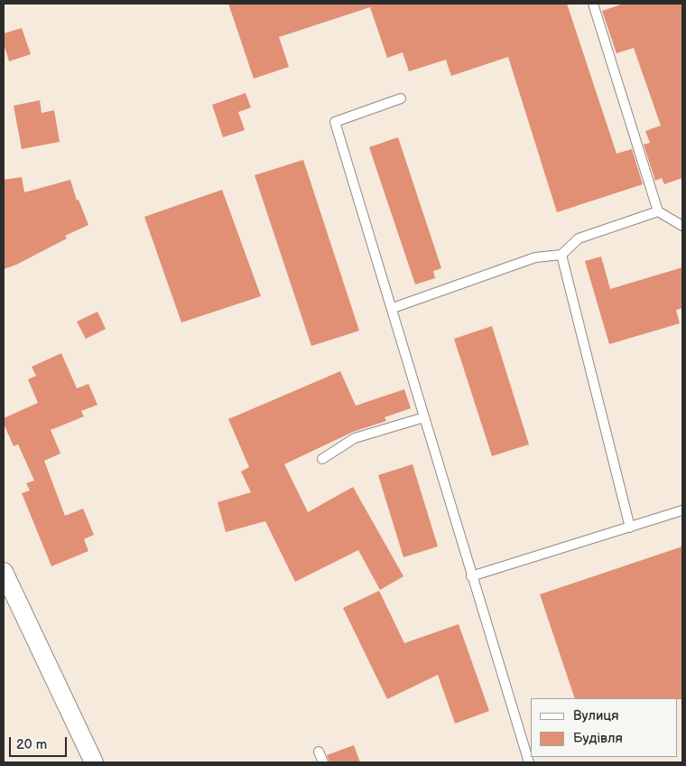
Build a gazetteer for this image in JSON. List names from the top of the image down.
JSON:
{
  "legend": ["Вулиця", "Будівля"],
  "scale_bar": "20 m"
}
